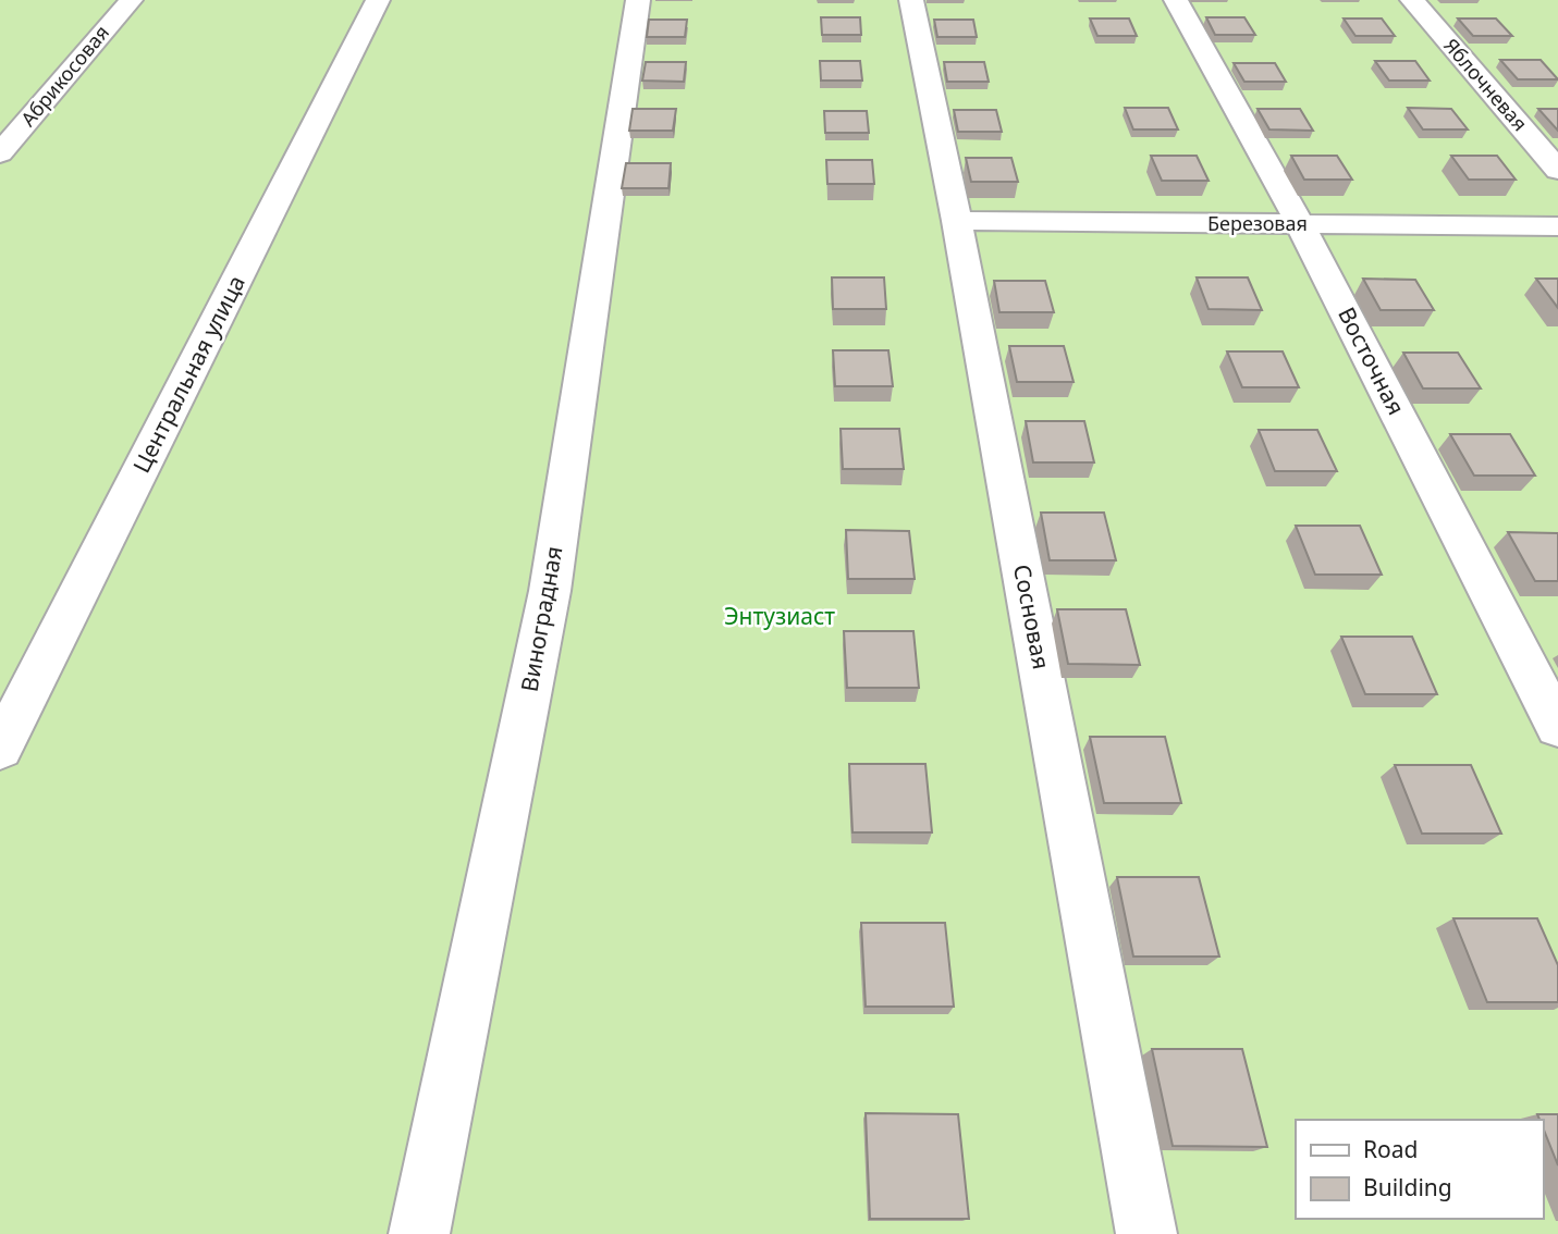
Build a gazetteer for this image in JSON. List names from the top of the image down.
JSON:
{
  "streets": {
    "street": [
      "Абрикосовая",
      "Яблочневая",
      "Березовая",
      "Восточная",
      "Центральная улица",
      "Сосновая",
      "Виноградная"
    ]
  },
  "crossings": [
    ["Березовая", "Восточная"],
    ["Березовая", "Сосновая"]
  ],
  "parks": ["Энтузиаст"],
  "legend": ["Road", "Building"]
}
